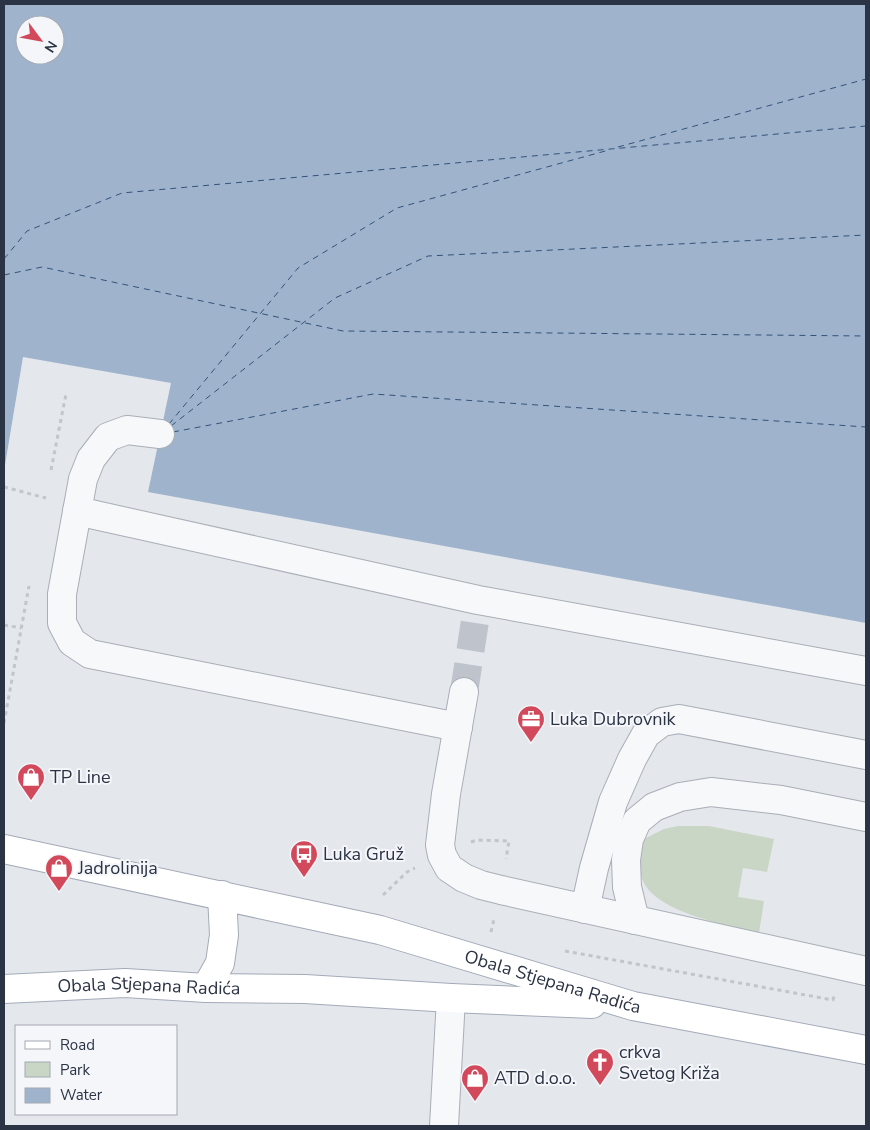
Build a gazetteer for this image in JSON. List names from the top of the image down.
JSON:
{
  "streets": {
    "main road": ["Obala Stjepana Radića"]
  },
  "places": {
    "office": ["Luka Dubrovnik"],
    "shop": ["TP Line", "Jadrolinija", "ATD d.o.o."],
    "bus stop": ["Luka Gruž"],
    "church": ["crkva Svetog Križa"]
  },
  "legend": ["Road", "Park", "Water"],
  "north": "bottom right"
}
